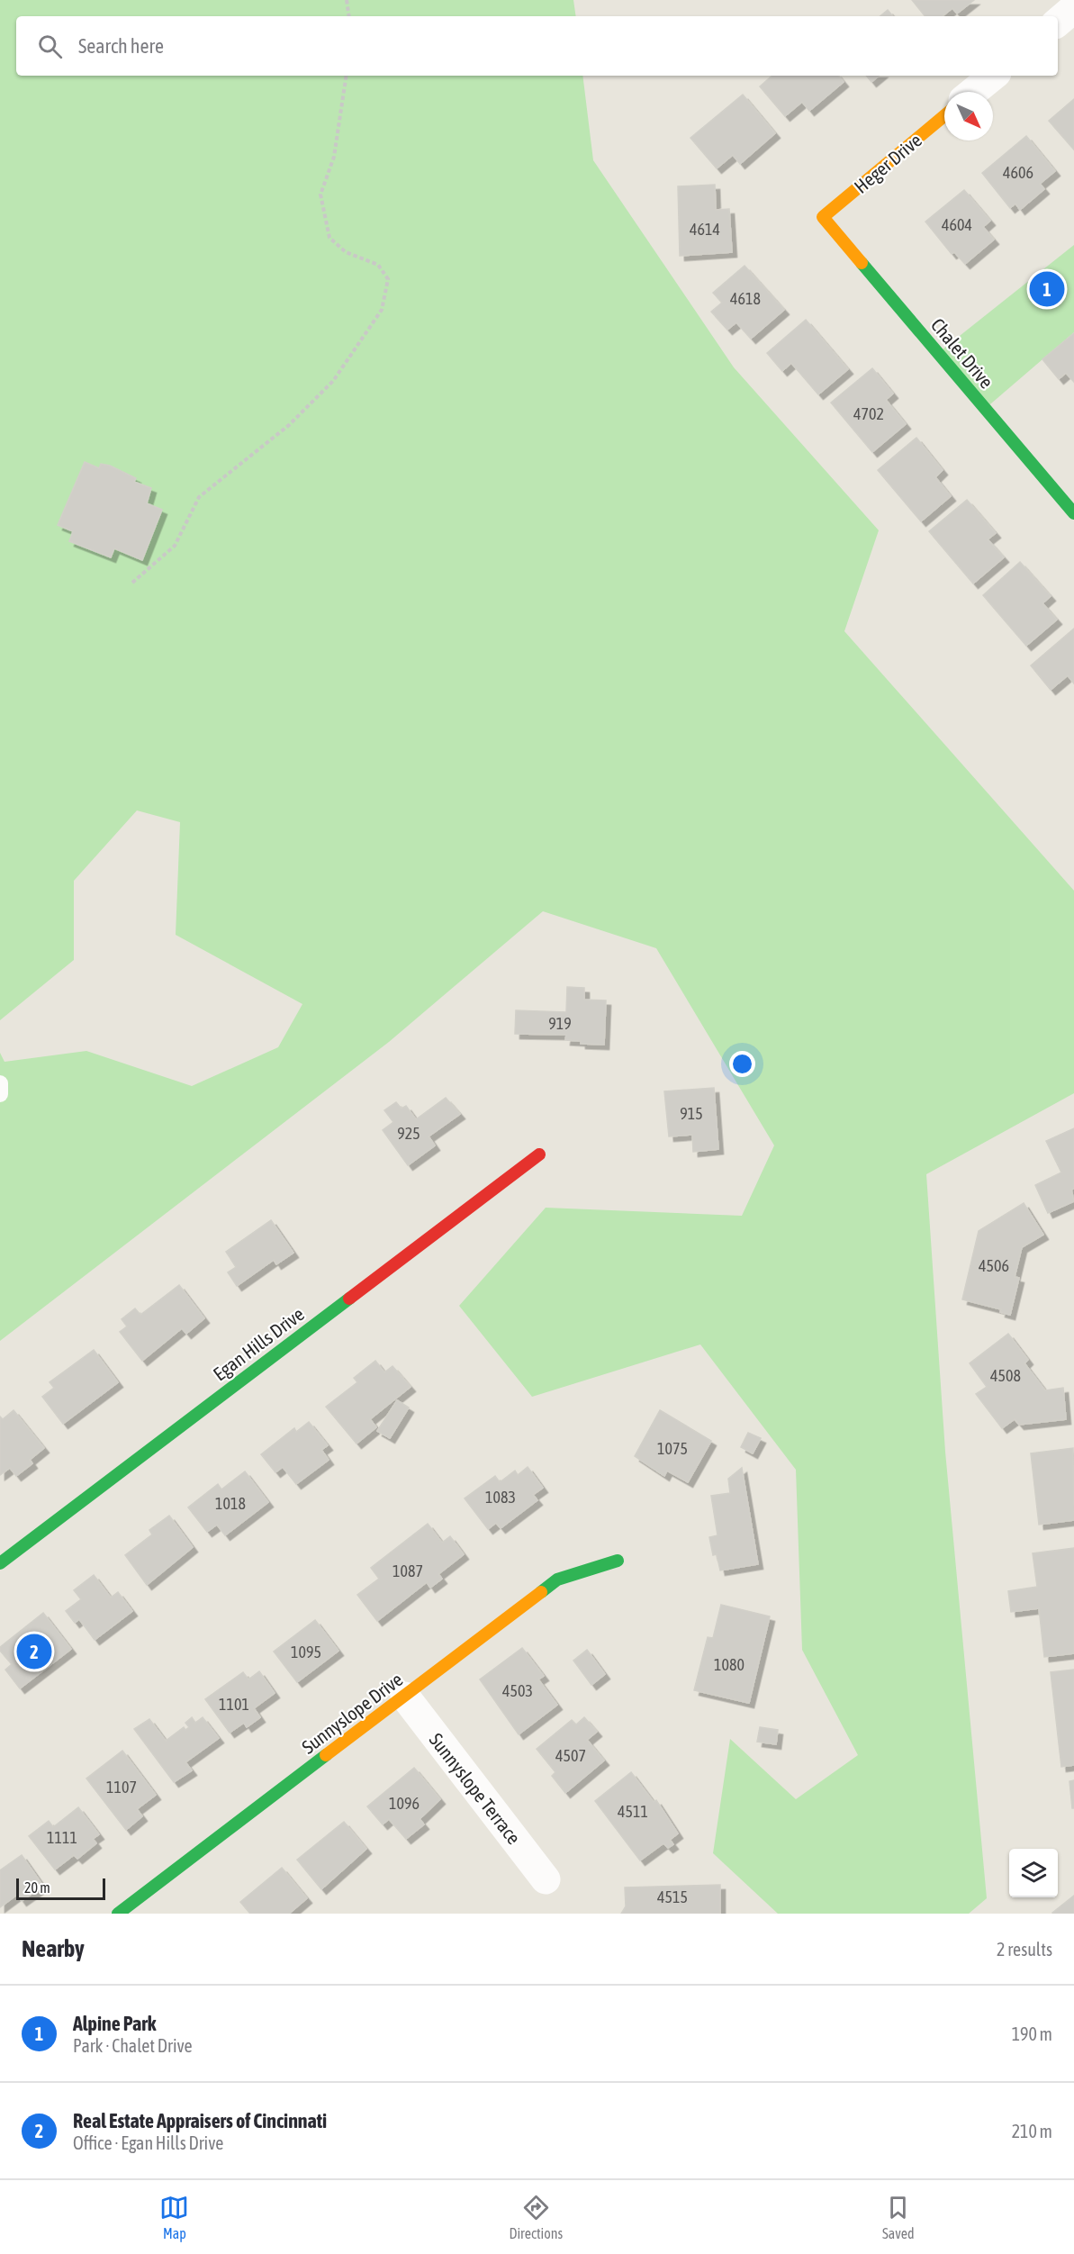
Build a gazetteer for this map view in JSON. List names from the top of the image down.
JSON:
{
  "streets": {
    "street": [
      "Heger Drive",
      "Chalet Drive",
      "Egan Hills Drive",
      "Sunnyslope Drive",
      "Sunnyslope Terrace"
    ]
  },
  "crossings": [
    ["Heger Drive", "Chalet Drive"],
    ["Sunnyslope Drive", "Sunnyslope Terrace"]
  ],
  "house_numbers": [
    "4606",
    "4604",
    "4614",
    "4618",
    "4702",
    "919",
    "915",
    "925",
    "4506",
    "4508",
    "1075",
    "1083",
    "1018",
    "1087",
    "1095",
    "1080",
    "4503",
    "1101",
    "4507",
    "1107",
    "1096",
    "4511",
    "1111",
    "4515"
  ],
  "scale_bar": "20 m",
  "north": "bottom right",
  "page": {
    "search": "Search here",
    "pins": ["1", "2"],
    "scale": "20 m",
    "heading": ["Nearby", "2 results"],
    "list": [
      {
        "mark": "1",
        "name": "Alpine Park",
        "note": "Park · Chalet Drive",
        "value": "190 m"
      },
      {
        "mark": "2",
        "name": "Real Estate Appraisers of Cincinnati",
        "note": "Office · Egan Hills Drive",
        "value": "210 m"
      }
    ],
    "nav": ["Map", "Directions", "Saved"]
  }
}
